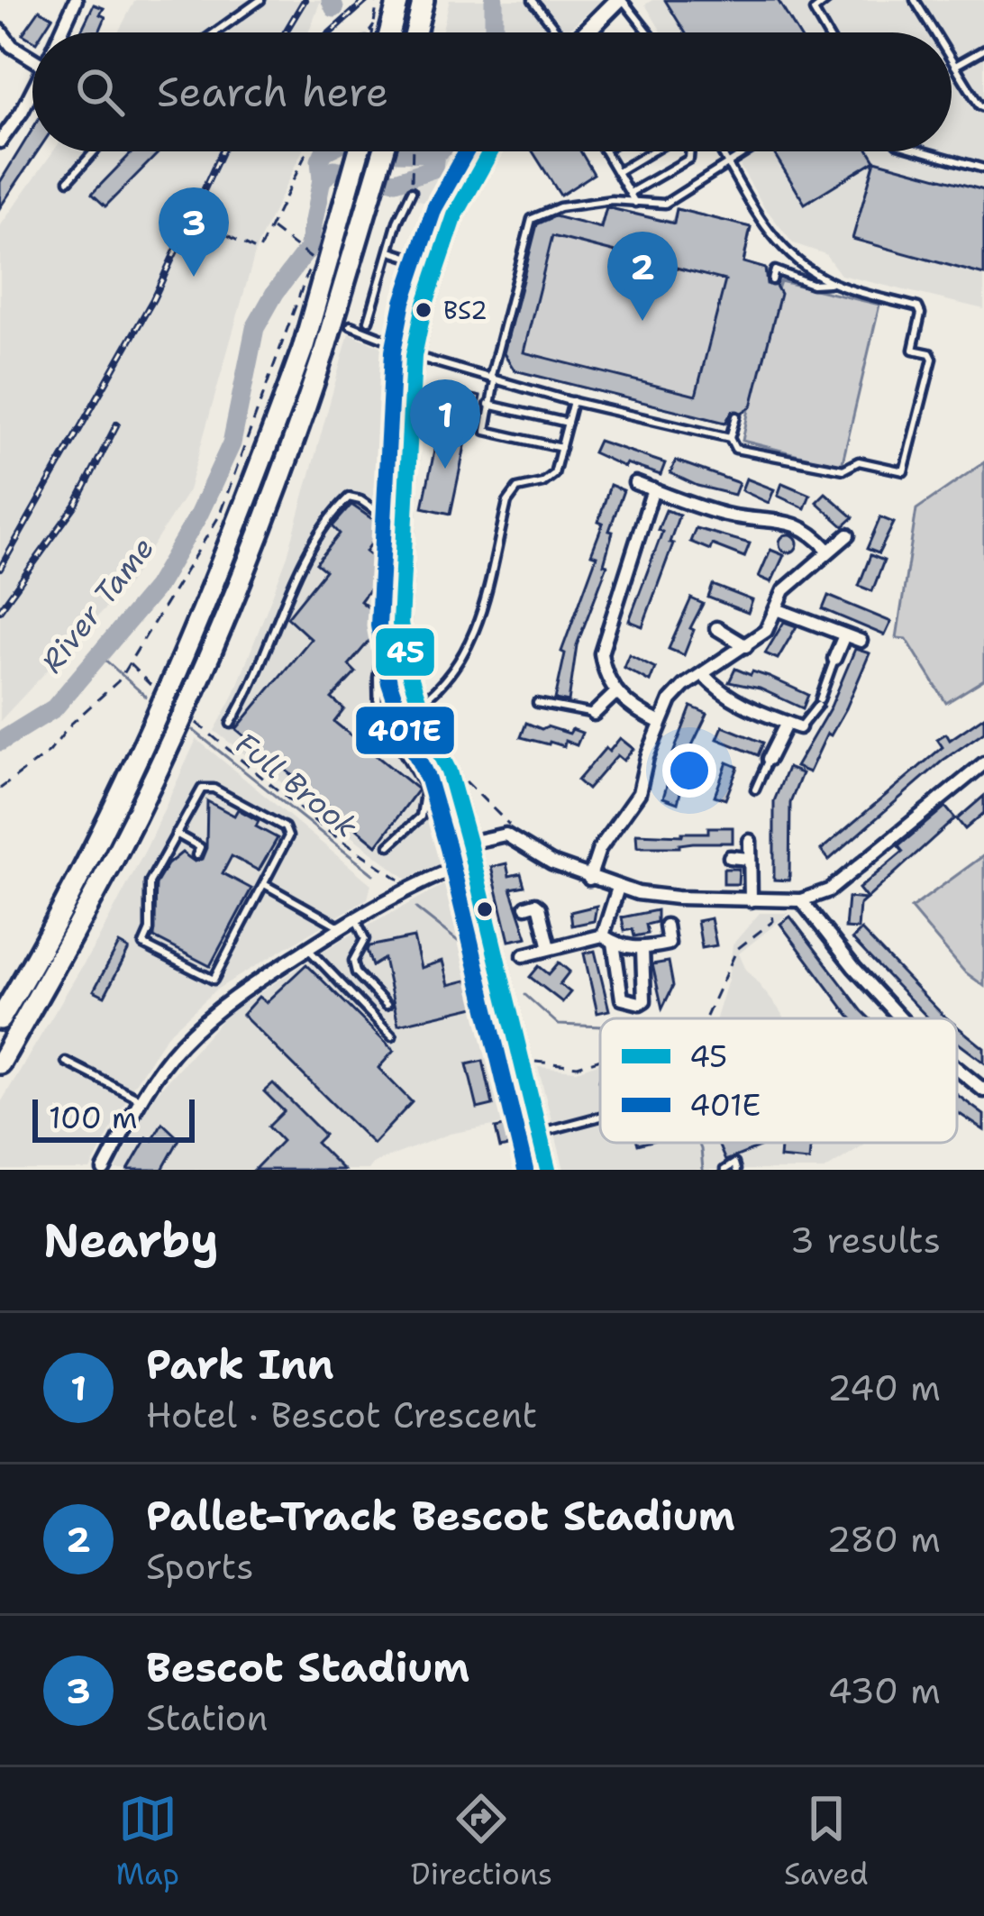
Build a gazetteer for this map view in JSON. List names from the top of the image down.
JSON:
{
  "water": ["River Tame", "Full Brook"],
  "places": ["BS2"],
  "lines": ["transit line 45", "transit line 401E"],
  "legend": ["45", "401E"],
  "scale_bar": "100 m",
  "page": {
    "search": "Search here",
    "pins": ["3", "2", "1"],
    "scale": "100 m",
    "heading": ["Nearby", "3 results"],
    "list": [
      {
        "mark": "1",
        "name": "Park Inn",
        "note": "Hotel · Bescot Crescent",
        "value": "240 m"
      },
      {
        "mark": "2",
        "name": "Pallet-Track Bescot Stadium",
        "note": "Sports",
        "value": "280 m"
      },
      {
        "mark": "3",
        "name": "Bescot Stadium",
        "note": "Station",
        "value": "430 m"
      }
    ],
    "nav": ["Map", "Directions", "Saved"]
  }
}
